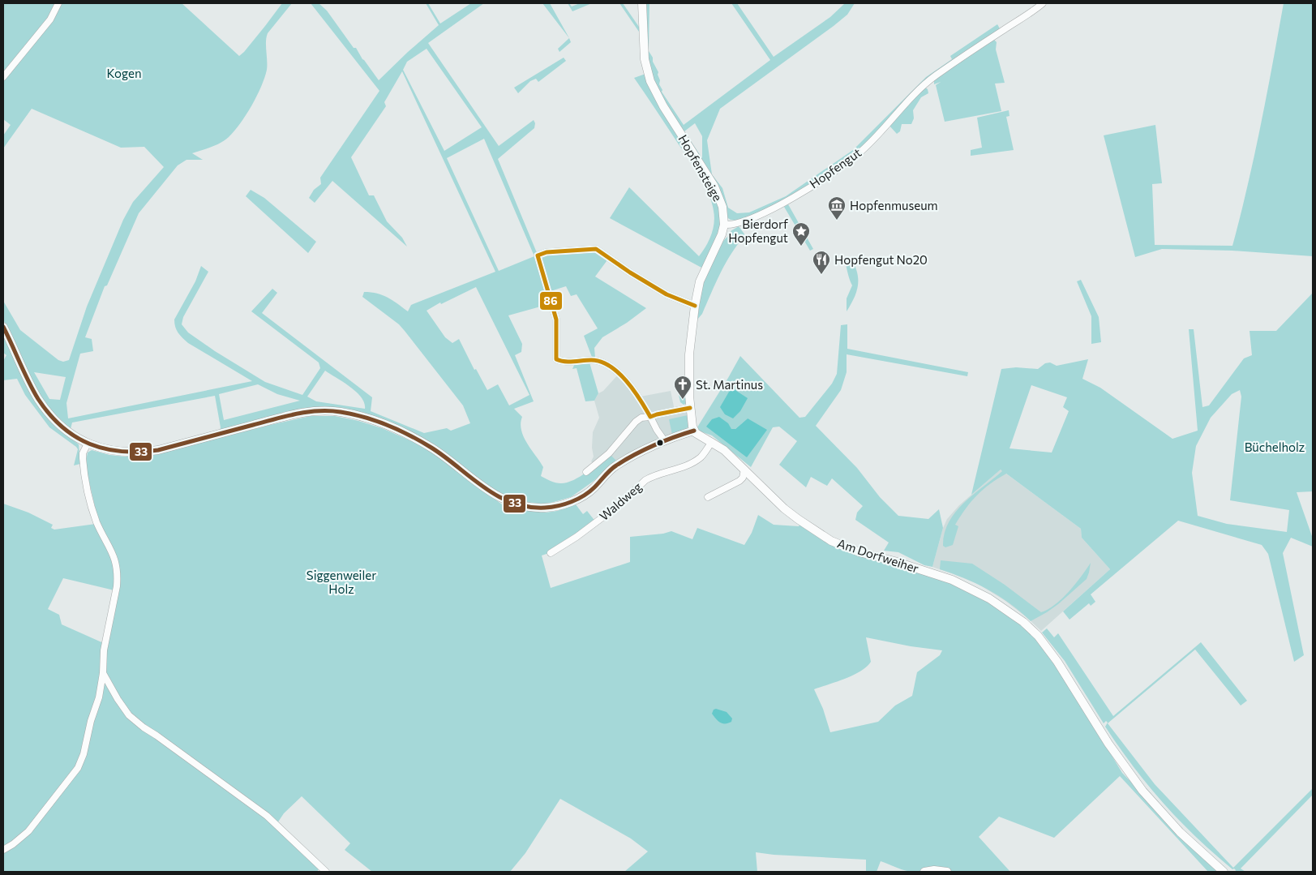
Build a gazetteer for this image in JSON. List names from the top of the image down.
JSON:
{
  "streets": {
    "street": [
      "Hopfensteige",
      "Hopfengut",
      "Waldweg",
      "Am Dorfweiher"
    ]
  },
  "crossings": [
    ["Hopfensteige", "Hopfengut"],
    ["Hopfensteige", "Am Dorfweiher"],
    ["Waldweg", "Am Dorfweiher"]
  ],
  "parks": ["Kogen", "Büchelholz", "Siggenweiler Holz"],
  "places": {
    "museum": ["Hopfenmuseum"],
    "place": ["Bierdorf Hopfengut"],
    "restaurant": ["Hopfengut No20"],
    "church": ["St. Martinus"]
  },
  "lines": ["transit line 86", "transit line 33"]
}
